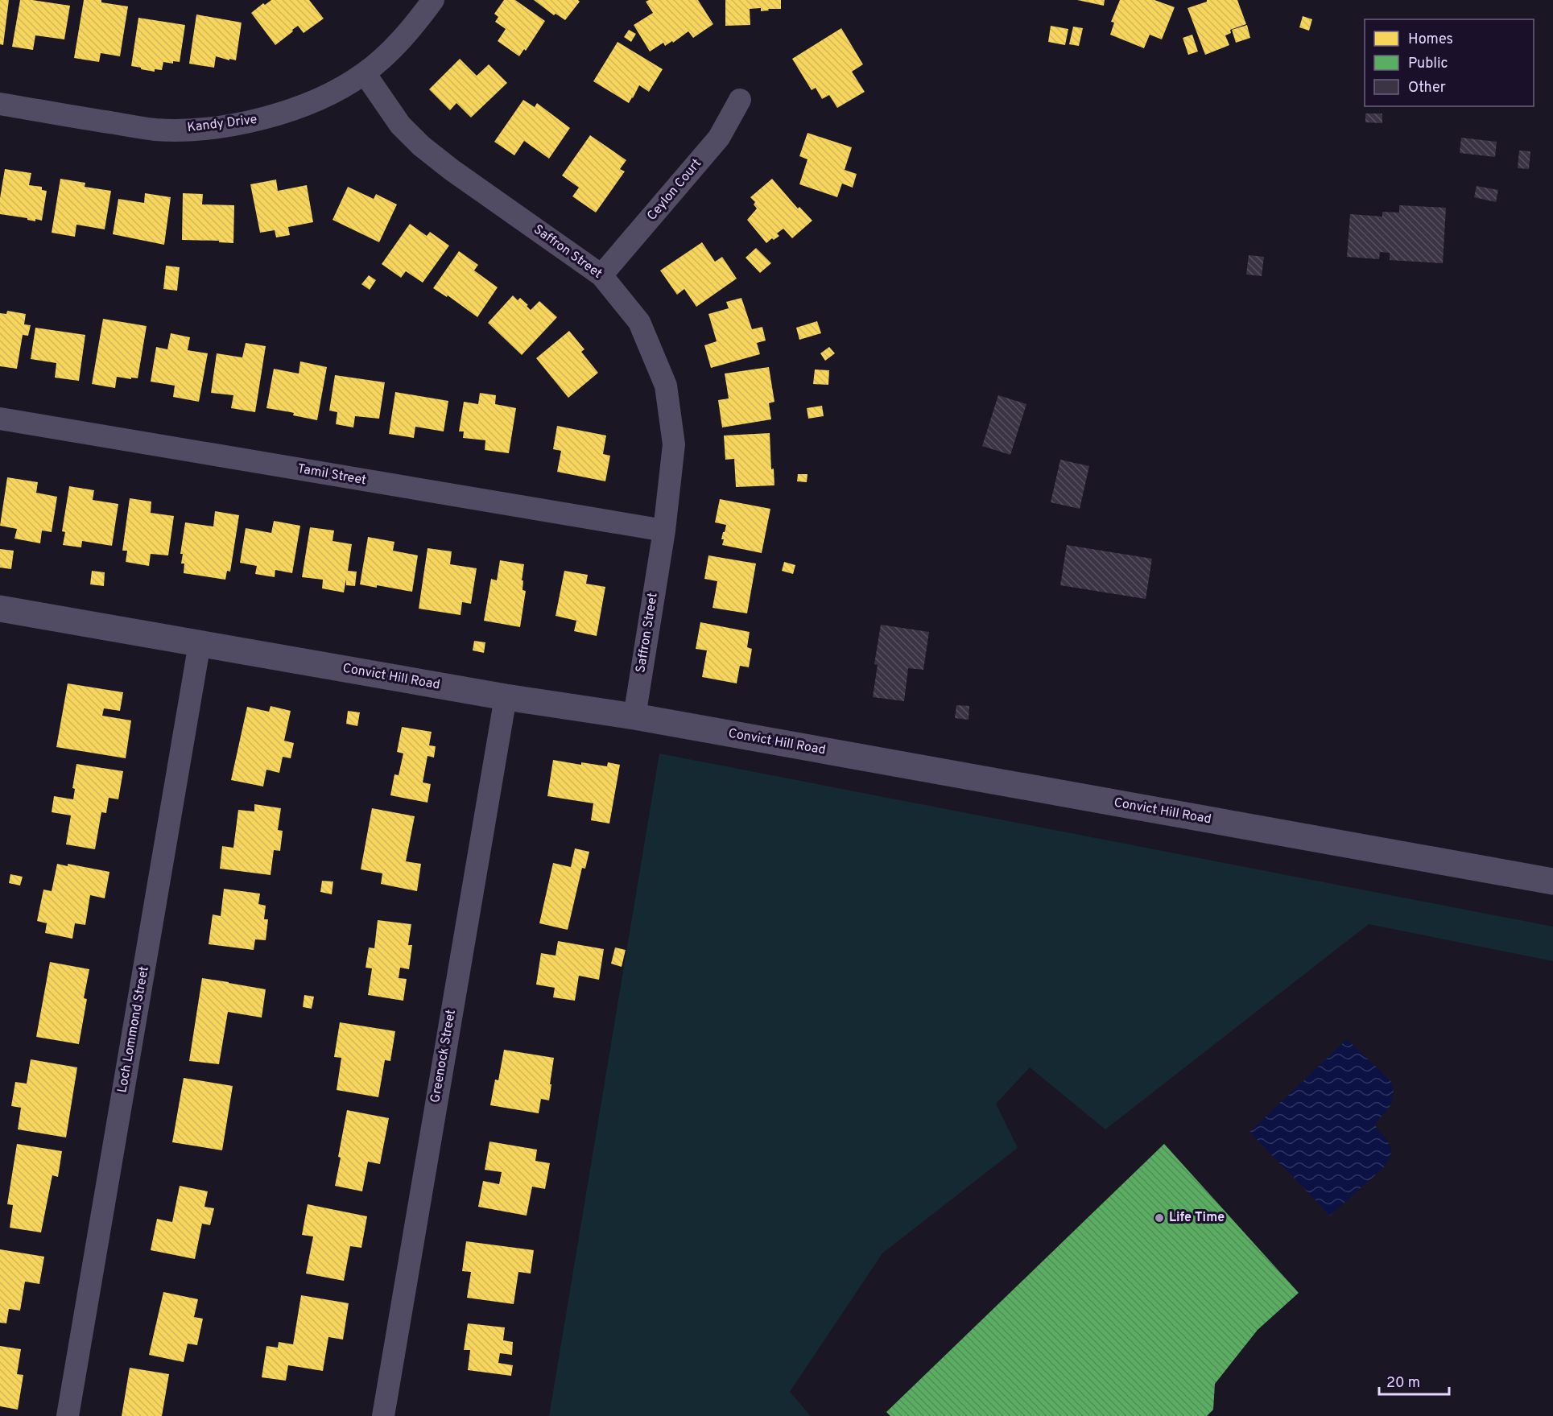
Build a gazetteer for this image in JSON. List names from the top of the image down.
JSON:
{
  "streets": {
    "street": [
      "Kandy Drive",
      "Ceylon Court",
      "Saffron Street",
      "Tamil Street",
      "Convict Hill Road",
      "Loch Lommond Street",
      "Greenock Street"
    ]
  },
  "crossings": [
    ["Kandy Drive", "Saffron Street"],
    ["Ceylon Court", "Saffron Street"],
    ["Saffron Street", "Tamil Street"],
    ["Saffron Street", "Convict Hill Road"],
    ["Convict Hill Road", "Loch Lommond Street"],
    ["Convict Hill Road", "Greenock Street"]
  ],
  "places": ["Life Time"],
  "legend": ["Homes", "Public", "Other"],
  "scale_bar": "20 m"
}
